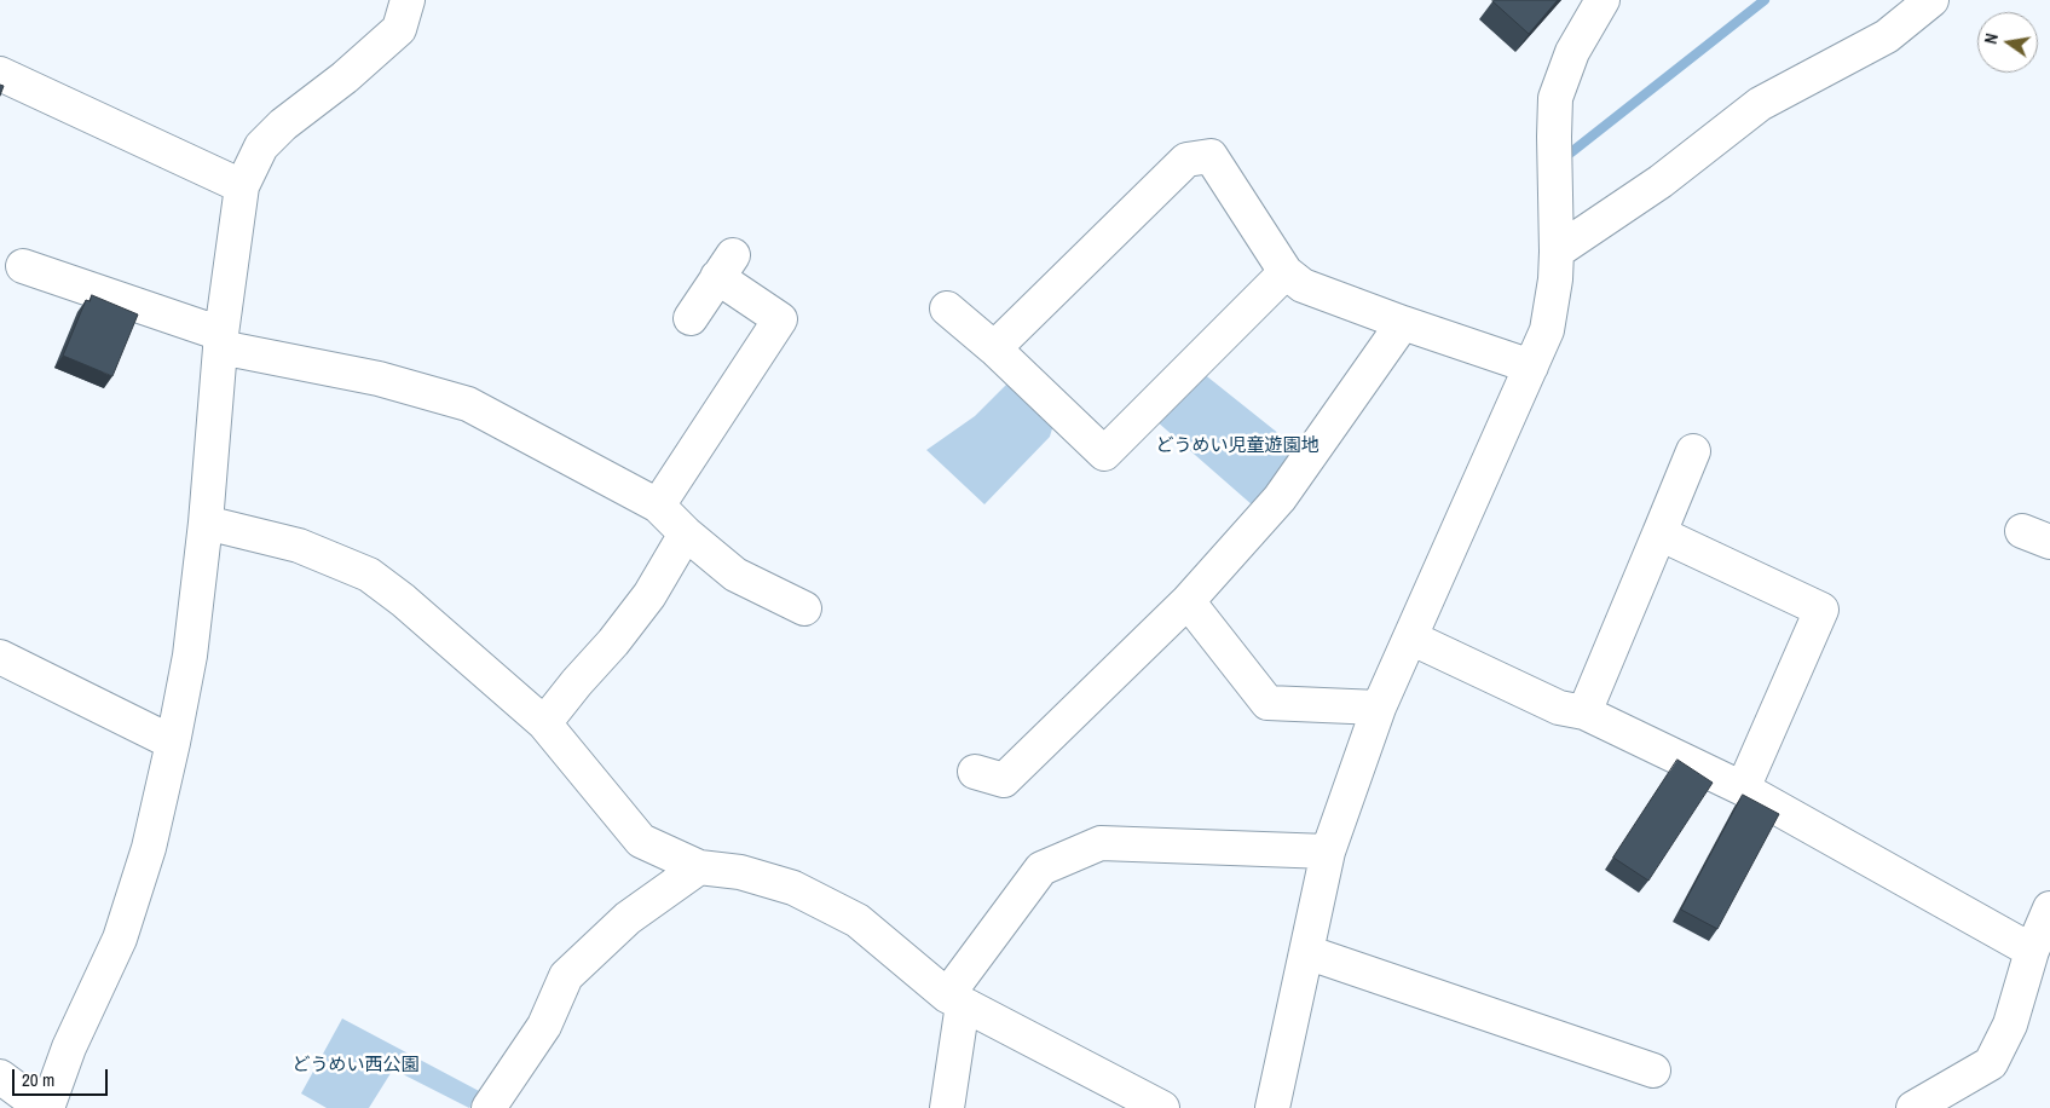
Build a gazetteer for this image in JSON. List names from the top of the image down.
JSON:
{
  "parks": ["どうめい児童遊園地", "どうめい西公園"],
  "scale_bar": "20 m",
  "north": "left"
}
